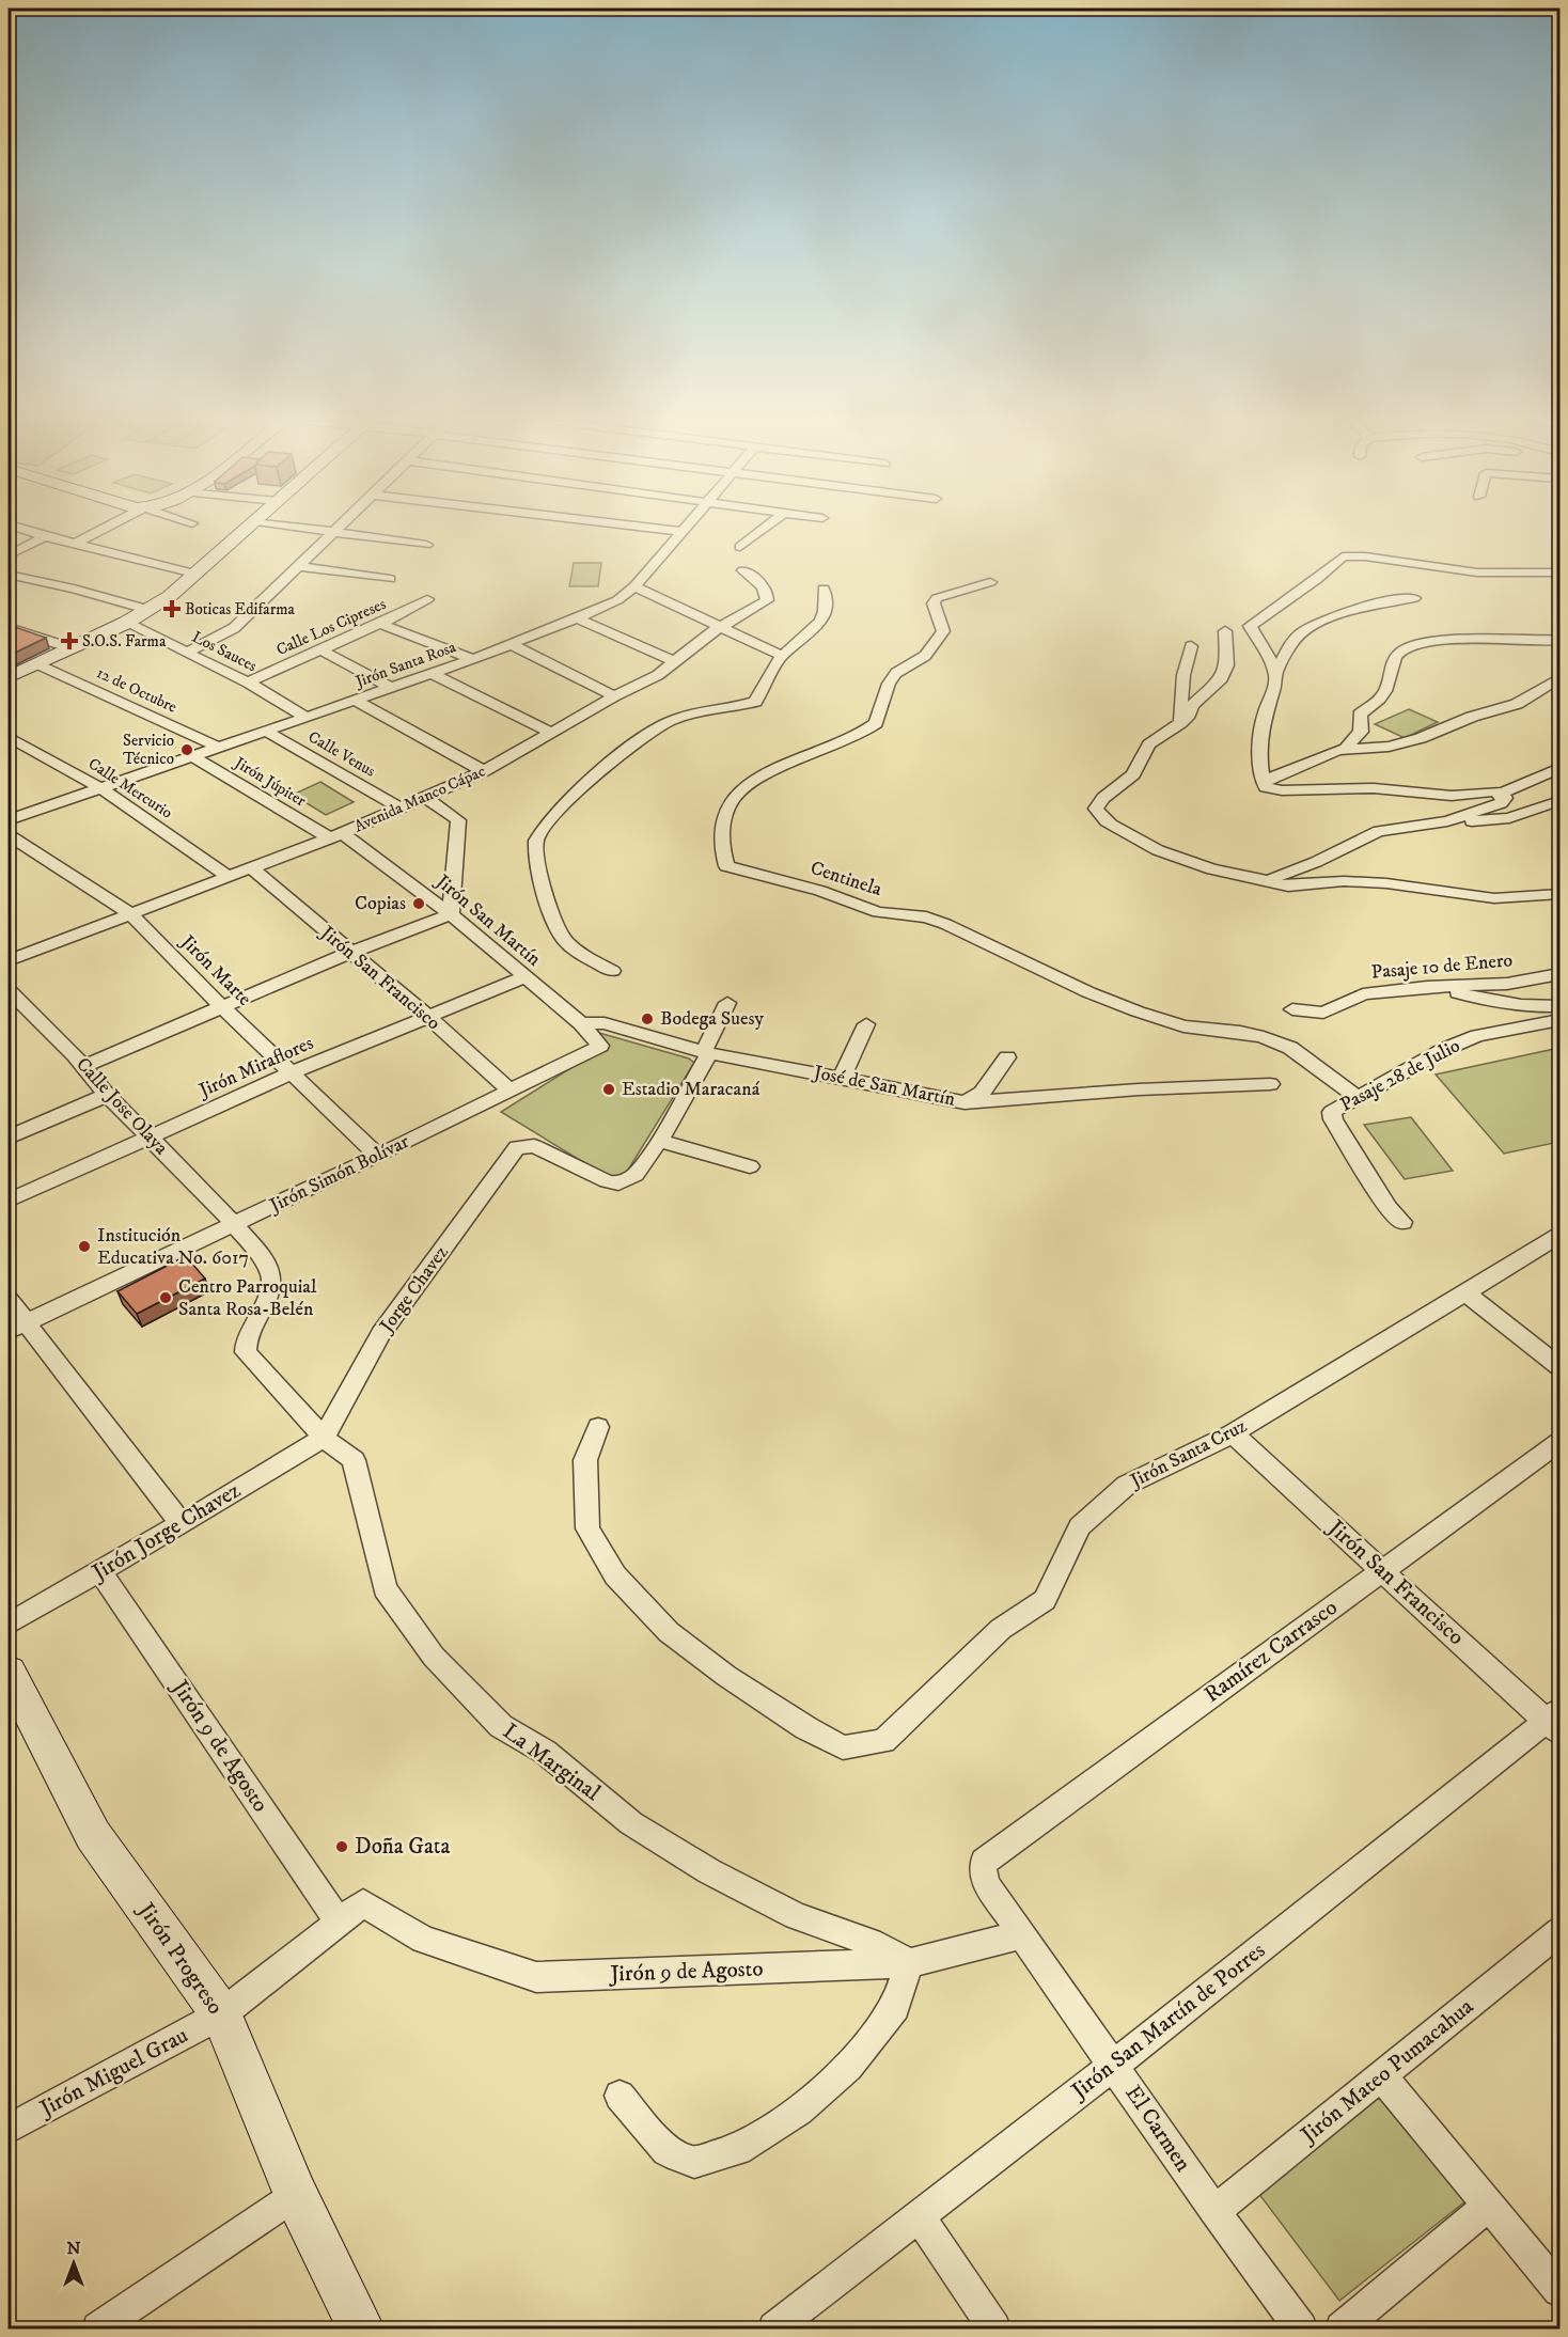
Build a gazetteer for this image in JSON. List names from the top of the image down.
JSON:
{
  "streets": {
    "street": [
      "Calle Los Cipreses",
      "Los Sauces",
      "Jirón Santa Rosa",
      "12 de Octubre",
      "Calle Venus",
      "Jirón Júpiter",
      "Calle Mercurio",
      "Avenida Manco Cápac",
      "Centinela",
      "Jirón San Martín",
      "Pasaje 10 de Enero",
      "Jirón Marte",
      "Jirón San Francisco",
      "Jirón Miraflores",
      "Pasaje 28 de Julio",
      "José de San Martín",
      "Calle Jose Olaya",
      "Jirón Simón Bolívar",
      "Jorge Chavez",
      "Jirón Santa Cruz",
      "Jirón Jorge Chavez",
      "Ramírez Carrasco",
      "Jirón 9 de Agosto",
      "La Marginal",
      "Jirón Progreso",
      "Jirón San Martín de Porres",
      "Jirón Mateo Pumacahua",
      "Jirón Miguel Grau",
      "El Carmen"
    ]
  },
  "crossings": [
    ["Calle Los Cipreses", "Los Sauces"],
    ["Los Sauces", "Jirón Santa Rosa"],
    ["Jirón Santa Rosa", "12 de Octubre"],
    ["Jirón Santa Rosa", "Calle Venus"],
    ["Jirón Santa Rosa", "Jirón Júpiter"],
    ["Jirón Santa Rosa", "Calle Mercurio"],
    ["Calle Venus", "Avenida Manco Cápac"],
    ["Jirón Júpiter", "Avenida Manco Cápac"],
    ["Jirón Júpiter", "Jirón San Martín"],
    ["Calle Mercurio", "Avenida Manco Cápac"],
    ["Avenida Manco Cápac", "Jirón San Martín"],
    ["Avenida Manco Cápac", "Jirón Marte"],
    ["Avenida Manco Cápac", "Jirón San Francisco"],
    ["Centinela", "Pasaje 28 de Julio"],
    ["Jirón San Martín", "Jirón Miraflores"],
    ["Jirón San Martín", "José de San Martín"],
    ["Jirón San Martín", "Jirón Simón Bolívar"],
    ["Jirón Marte", "Jirón Miraflores"],
    ["Jirón Marte", "Jirón Simón Bolívar"],
    ["Jirón San Francisco", "Jirón Miraflores"],
    ["Jirón San Francisco", "Jirón Simón Bolívar"],
    ["Jirón San Francisco", "Jirón Santa Cruz"],
    ["Jirón San Francisco", "Ramírez Carrasco"],
    ["Jirón San Francisco", "Jirón San Martín de Porres"],
    ["Jirón Miraflores", "Calle Jose Olaya"],
    ["Calle Jose Olaya", "Jirón Simón Bolívar"],
    ["Calle Jose Olaya", "Jorge Chavez"],
    ["Calle Jose Olaya", "Jirón Jorge Chavez"],
    ["Calle Jose Olaya", "La Marginal"],
    ["Jorge Chavez", "Jirón Jorge Chavez"],
    ["Jorge Chavez", "La Marginal"],
    ["Jirón Jorge Chavez", "Jirón 9 de Agosto"],
    ["Jirón Jorge Chavez", "La Marginal"],
    ["Ramírez Carrasco", "El Carmen"],
    ["Jirón 9 de Agosto", "La Marginal"],
    ["Jirón 9 de Agosto", "Jirón Miguel Grau"],
    ["Jirón 9 de Agosto", "El Carmen"],
    ["Jirón Progreso", "Jirón Miguel Grau"],
    ["Jirón San Martín de Porres", "El Carmen"],
    ["Jirón Mateo Pumacahua", "El Carmen"]
  ],
  "places": {
    "health": ["Boticas Edifarma", "S.O.S. Farma"],
    "other": [
      "Servicio Técnico",
      "Copias",
      "Bodega Suesy",
      "Estadio Maracaná",
      "Institución Educativa No. 6017",
      "Centro Parroquial Santa Rosa-Belén",
      "Doña Gata"
    ]
  },
  "north": "top"
}
